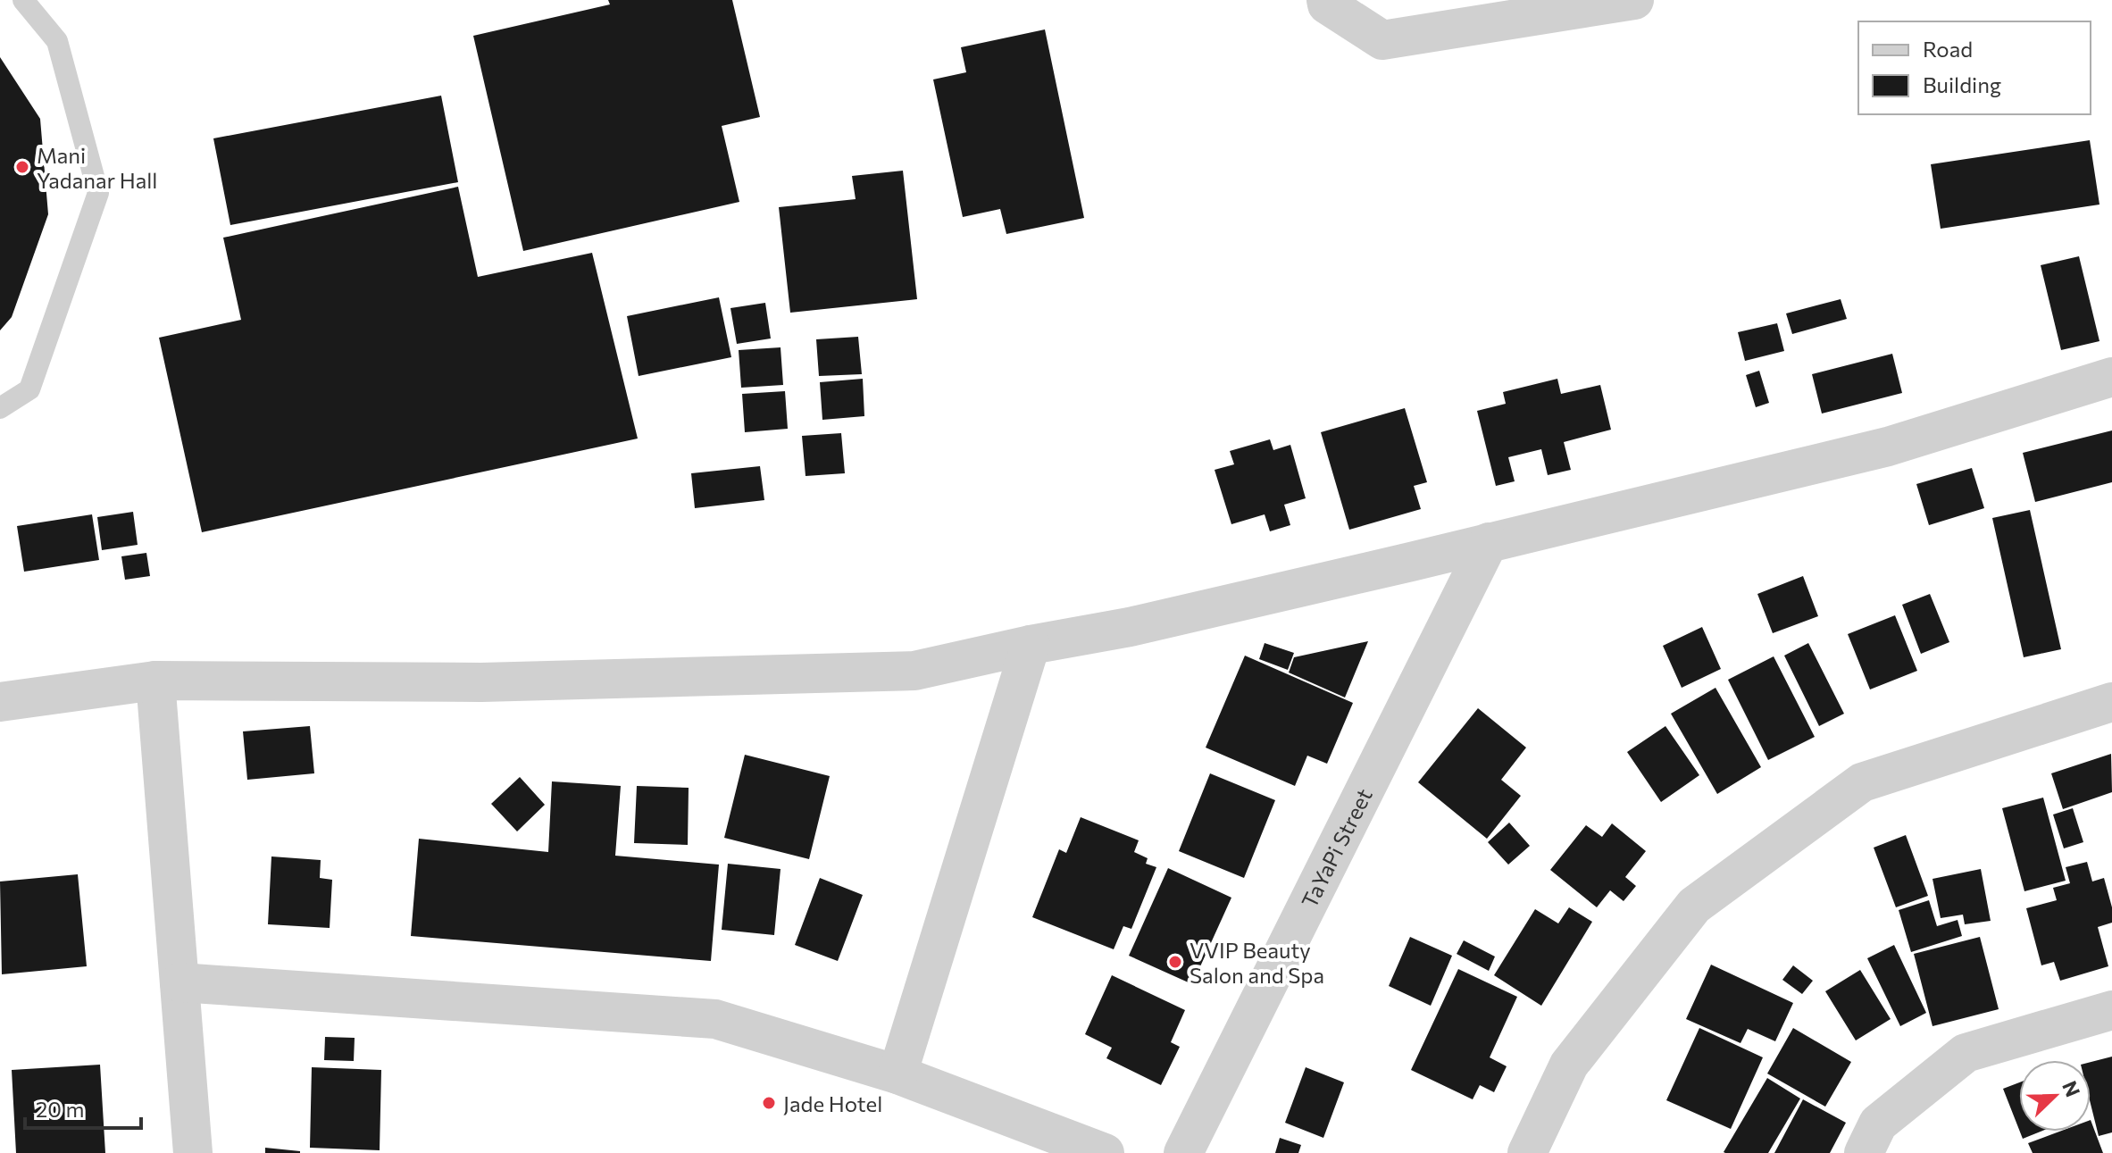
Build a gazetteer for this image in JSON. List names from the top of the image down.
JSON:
{
  "streets": {
    "street": ["TaYaPi Street"]
  },
  "places": ["Mani Yadanar Hall", "VVIP Beauty Salon and Spa", "Jade Hotel"],
  "legend": ["Road", "Building"],
  "scale_bar": "20 m",
  "north": "top right"
}
